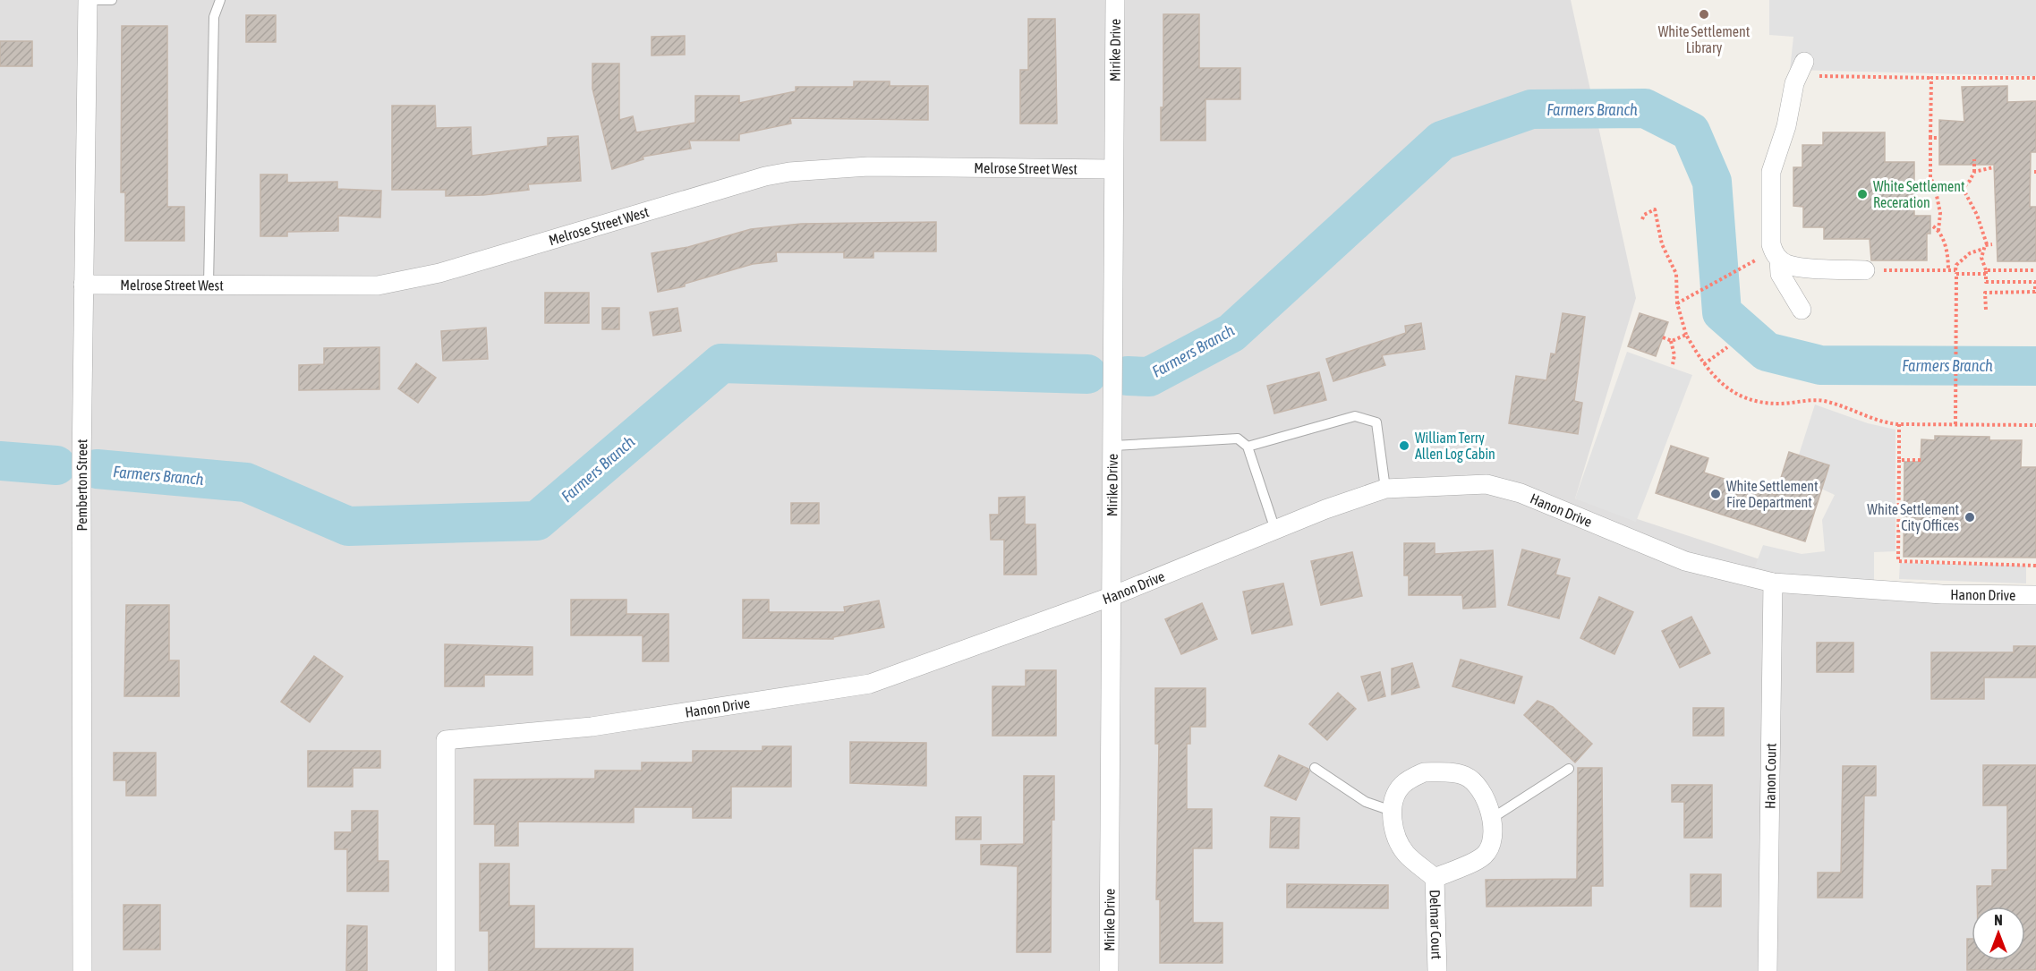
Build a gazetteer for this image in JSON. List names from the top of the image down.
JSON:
{
  "streets": {
    "street": [
      "Mirike Drive",
      "Melrose Street West",
      "Pemberton Street",
      "Hanon Drive",
      "Hanon Court",
      "Delmar Court"
    ]
  },
  "crossings": [
    ["Mirike Drive", "Melrose Street West"],
    ["Mirike Drive", "Hanon Drive"],
    ["Melrose Street West", "Pemberton Street"],
    ["Hanon Drive", "Hanon Court"]
  ],
  "water": ["Farmers Branch"],
  "places": [
    "White Settlement Library",
    "White Settlement Receration",
    "William Terry Allen Log Cabin",
    "White Settlement Fire Department",
    "White Settlement City Offices"
  ],
  "north": "top"
}
